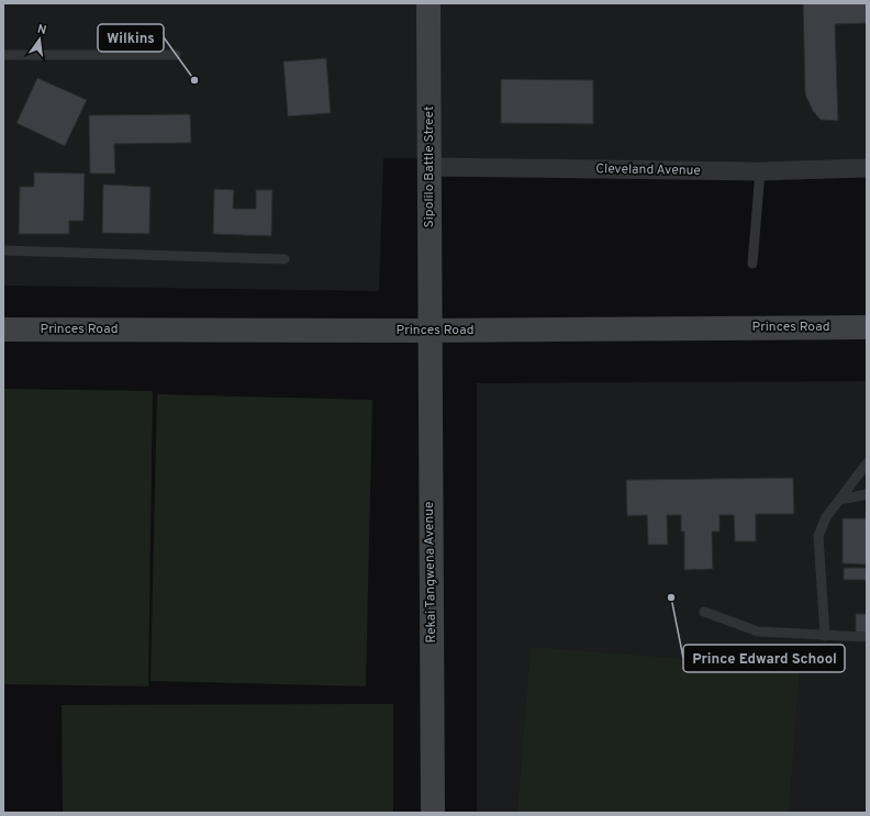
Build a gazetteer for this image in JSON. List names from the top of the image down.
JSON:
{
  "streets": {
    "main road": ["Sipolilo Battle Street", "Princes Road", "Rekai Tangwena Avenue"],
    "street": ["Cleveland Avenue"]
  },
  "crossings": [
    ["Sipolilo Battle Street", "Cleveland Avenue"],
    ["Sipolilo Battle Street", "Princes Road"],
    ["Sipolilo Battle Street", "Rekai Tangwena Avenue"],
    ["Princes Road", "Rekai Tangwena Avenue"]
  ],
  "places": ["Wilkins", "Prince Edward School"],
  "north": "top"
}
